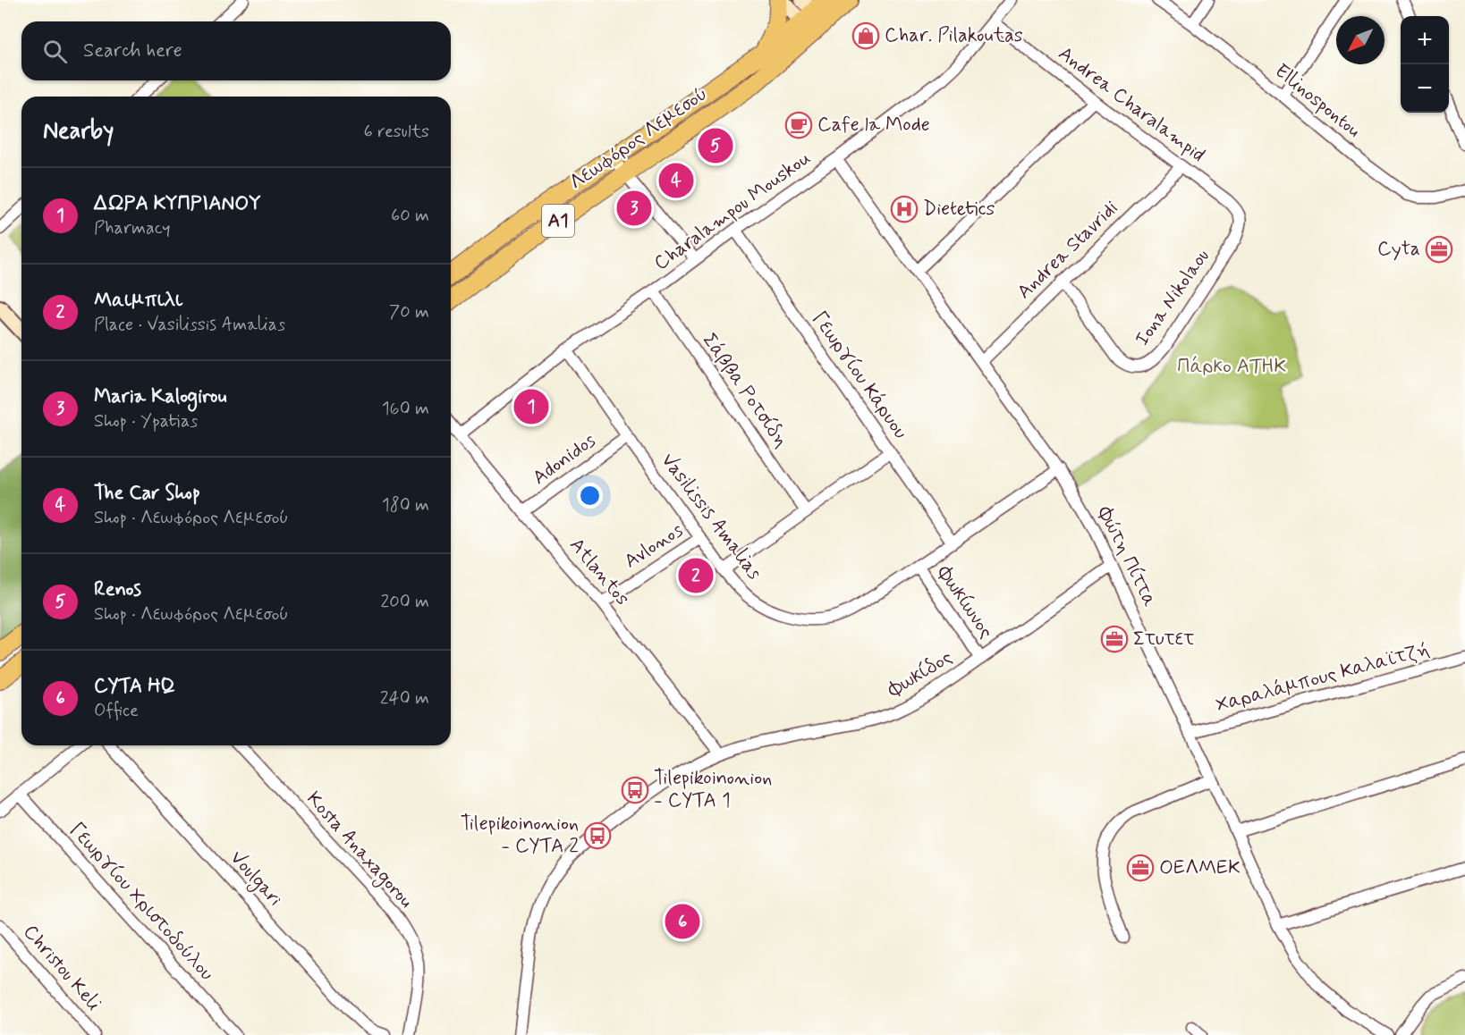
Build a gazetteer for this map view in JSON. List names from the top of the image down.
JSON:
{
  "streets": {
    "main road": ["Λεωφόρος Λεμεσού", "A1"],
    "street": [
      "Ellinospontou",
      "Andrea Charalampid",
      "Charalampou Mouskou",
      "Andrea Stavridi",
      "Iona Nikolaou",
      "Γεωργίου Κάρυου",
      "Σάββα Ροτσίδη",
      "Adonidos",
      "Vasilissis Amalias",
      "Avlonos",
      "Φώτη Πίττα",
      "Atlantos",
      "Φωκίωνος",
      "Φωκίδος",
      "Χαραλάμπους Καλαϊτζή",
      "Kosta Anaxagorou",
      "Voulgari",
      "Γεωργίου Χριστοδούλου",
      "Christou Keli"
    ]
  },
  "crossings": [
    ["Andrea Charalampid", "Charalampou Mouskou"],
    ["Andrea Charalampid", "Andrea Stavridi"],
    ["Andrea Charalampid", "Iona Nikolaou"],
    ["Charalampou Mouskou", "Γεωργίου Κάρυου"],
    ["Charalampou Mouskou", "Σάββα Ροτσίδη"],
    ["Charalampou Mouskou", "Vasilissis Amalias"],
    ["Charalampou Mouskou", "Φώτη Πίττα"],
    ["Charalampou Mouskou", "Atlantos"],
    ["Andrea Stavridi", "Iona Nikolaou"],
    ["Andrea Stavridi", "Φώτη Πίττα"],
    ["Γεωργίου Κάρυου", "Vasilissis Amalias"],
    ["Adonidos", "Vasilissis Amalias"],
    ["Adonidos", "Atlantos"],
    ["Vasilissis Amalias", "Avlonos"],
    ["Vasilissis Amalias", "Φώτη Πίττα"],
    ["Vasilissis Amalias", "Φωκίωνος"],
    ["Avlonos", "Atlantos"],
    ["Φώτη Πίττα", "Φωκίδος"],
    ["Φώτη Πίττα", "Χαραλάμπους Καλαϊτζή"],
    ["Atlantos", "Φωκίδος"],
    ["Φωκίωνος", "Φωκίδος"]
  ],
  "parks": ["Πάρκο ΑΤΗΚ"],
  "places": {
    "shop": ["Char. Pilakoutas"],
    "cafe": ["Cafe la Mode"],
    "hospital": ["Dietetics"],
    "office": ["Cyta", "Στυτετ", "ΟΕΛΜΕΚ"],
    "bus stop": ["Tilepikoinonion - CYTA 1", "Tilepikoinonion - CYTA 2"]
  },
  "north": "bottom left",
  "page": {
    "map_buttons": ["+", "−"],
    "search": "Search here",
    "heading": ["Nearby", "6 results"],
    "pins": [
      "5",
      "4",
      "3",
      "1",
      "2",
      "6"
    ],
    "list": [
      {
        "mark": "1",
        "name": "ΔΩΡΑ ΚΥΠΡΙΑΝΟΥ",
        "note": "Pharmacy",
        "value": "60 m"
      },
      {
        "mark": "2",
        "name": "Μαιμπιλι",
        "note": "Place · Vasilissis Amalias",
        "value": "70 m"
      },
      {
        "mark": "3",
        "name": "Maria Kalogirou",
        "note": "Shop · Ypatias",
        "value": "160 m"
      },
      {
        "mark": "4",
        "name": "The Car Shop",
        "note": "Shop · Λεωφόρος Λεμεσού",
        "value": "180 m"
      },
      {
        "mark": "5",
        "name": "Renos",
        "note": "Shop · Λεωφόρος Λεμεσού",
        "value": "200 m"
      },
      {
        "mark": "6",
        "name": "CYTA HQ",
        "note": "Office",
        "value": "240 m"
      }
    ]
  }
}
